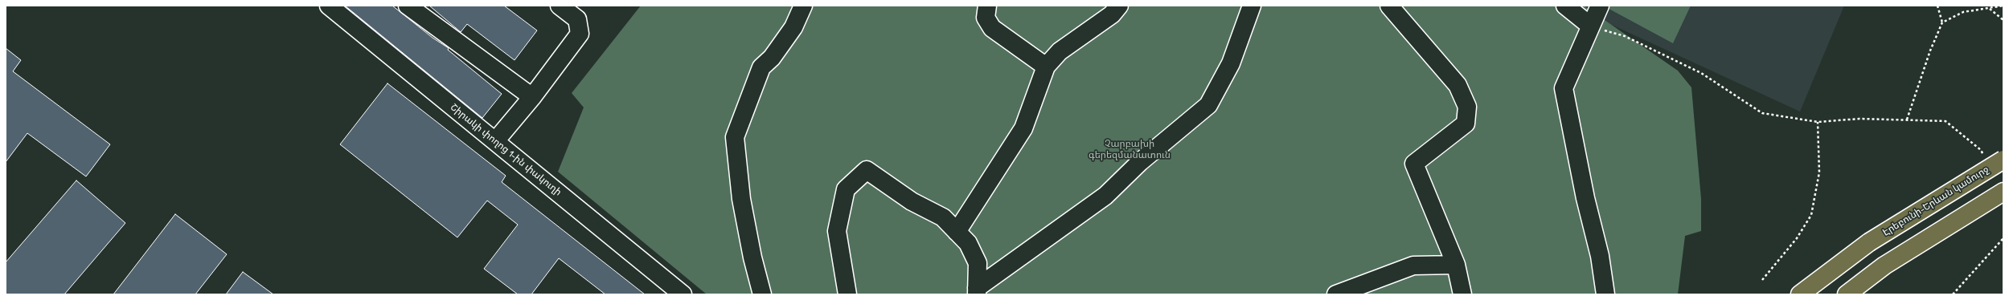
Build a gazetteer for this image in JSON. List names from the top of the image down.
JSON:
{
  "streets": {
    "highway": ["Էրեբունի-Երևան կամուրջ"],
    "lane": ["Շիրակի փողոց 1-ին փակուղի"]
  },
  "parks": ["Չարբախի գերեզմանատուն"]
}
